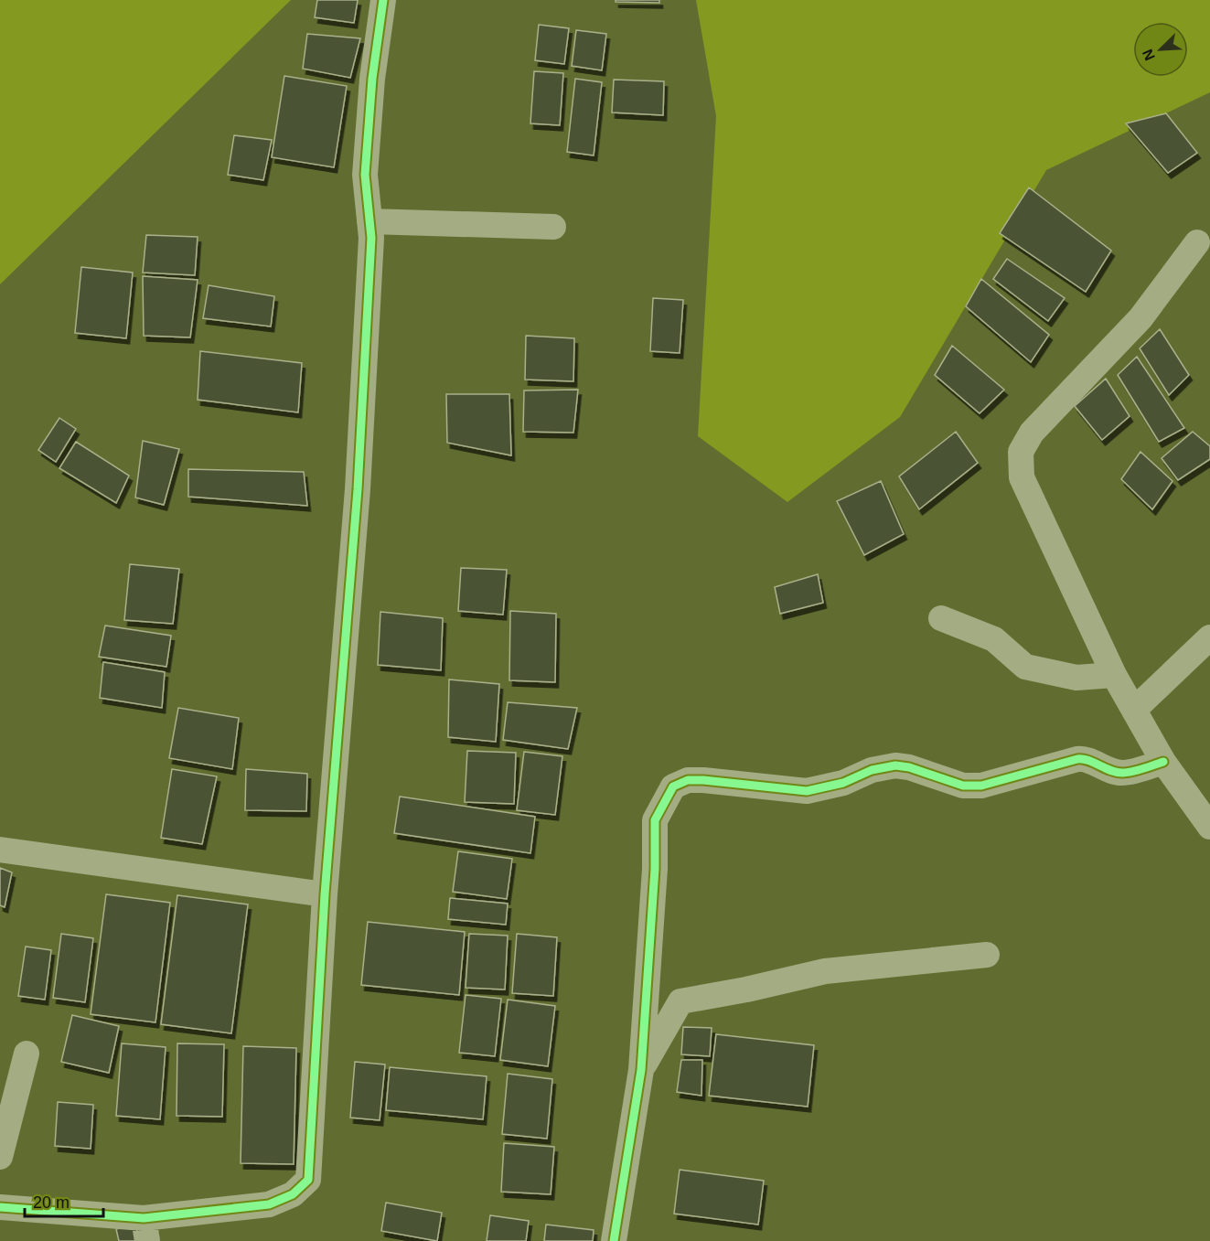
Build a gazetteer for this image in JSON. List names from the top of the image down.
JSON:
{
  "scale_bar": "20 m",
  "north": "bottom left"
}
